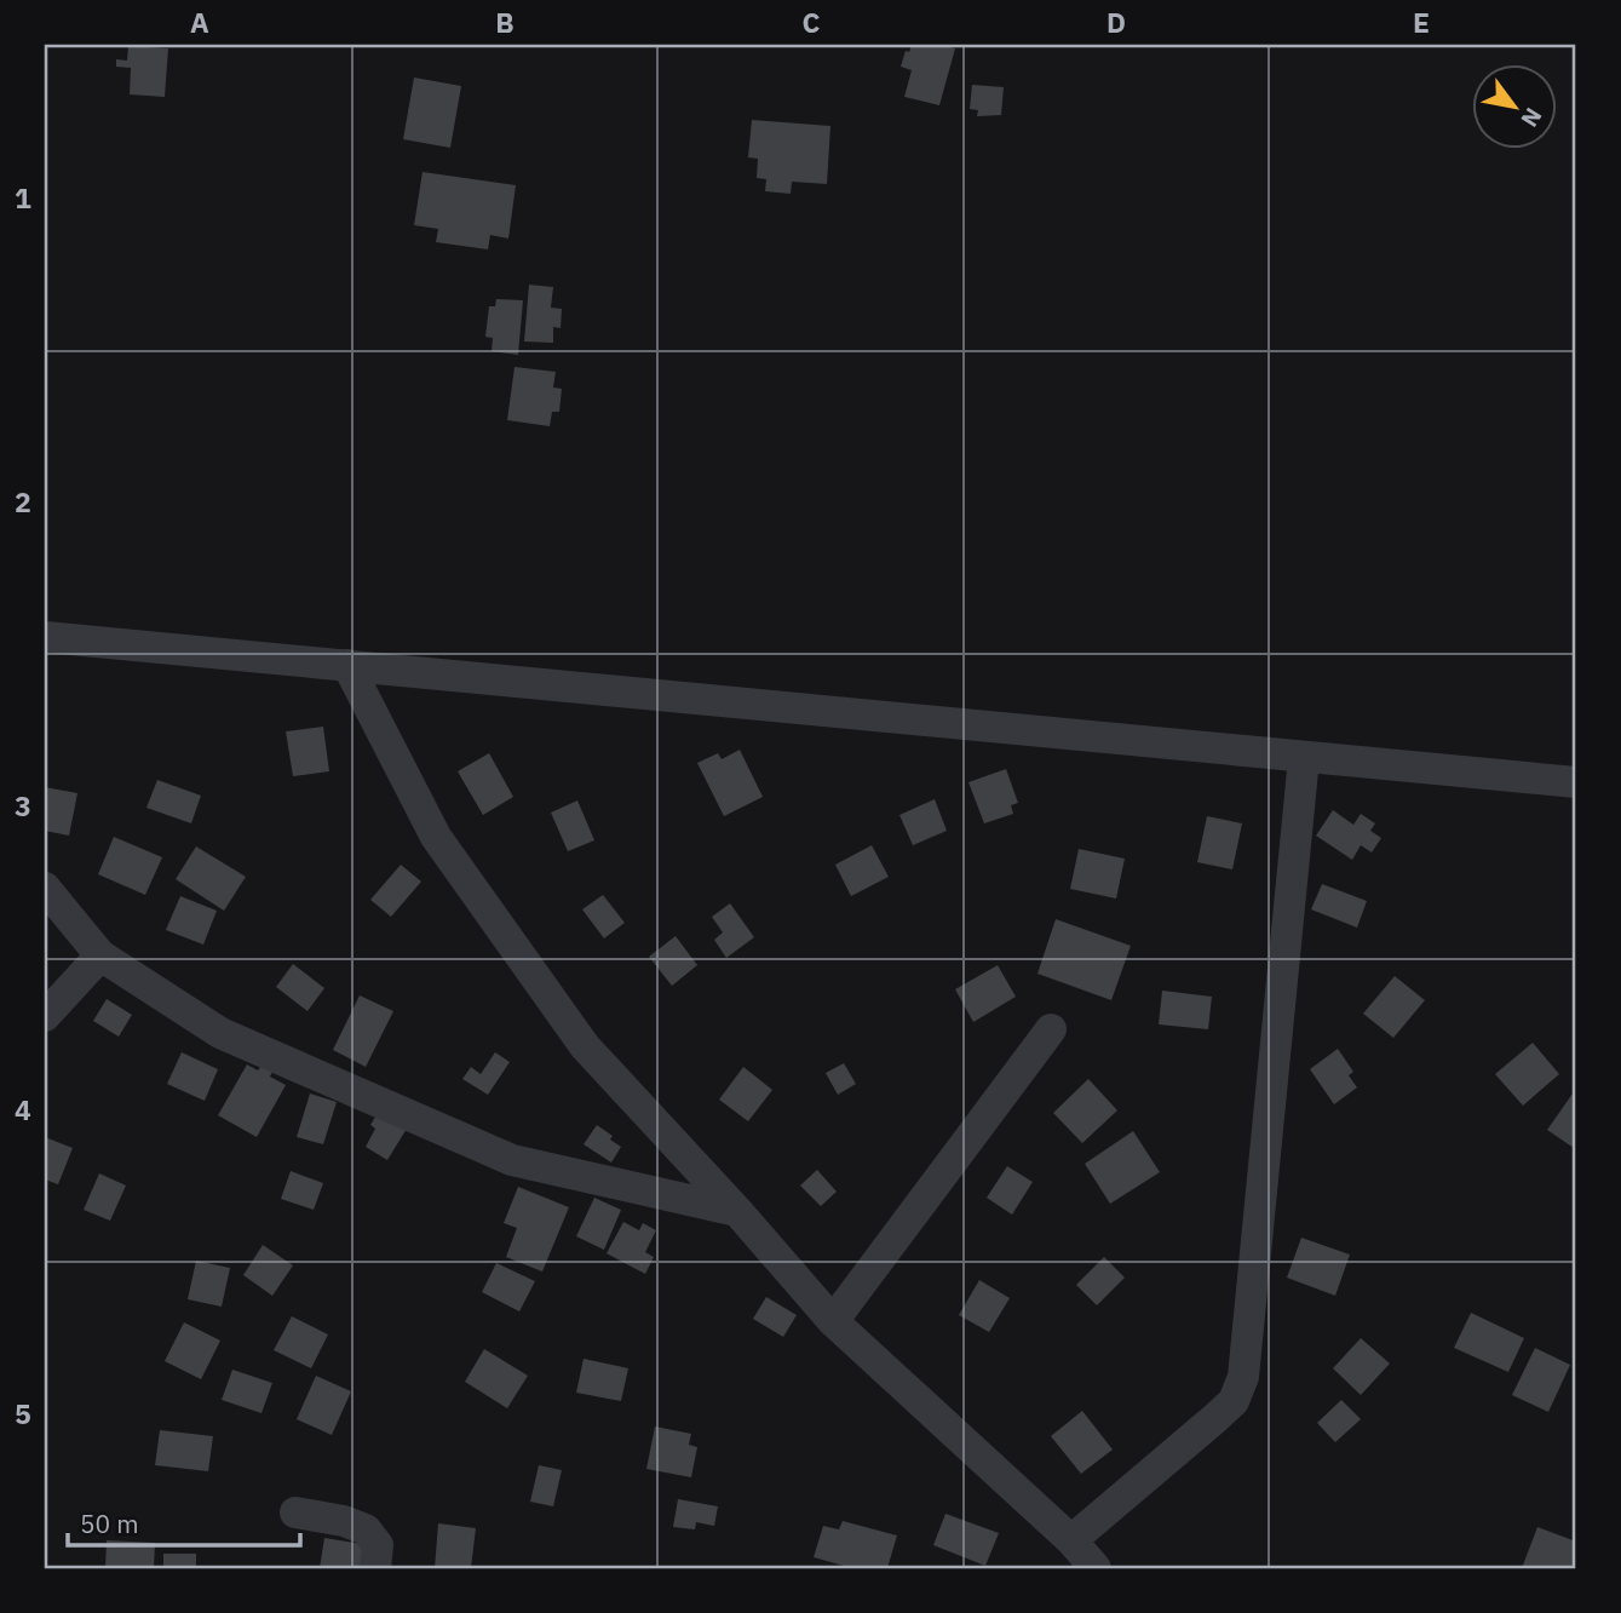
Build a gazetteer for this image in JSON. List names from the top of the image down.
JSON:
{
  "scale_bar": "50 m",
  "north": "bottom right",
  "grid": {
    "columns": [
      "A",
      "B",
      "C",
      "D",
      "E"
    ],
    "rows": [
      "1",
      "2",
      "3",
      "4",
      "5"
    ]
  }
}
